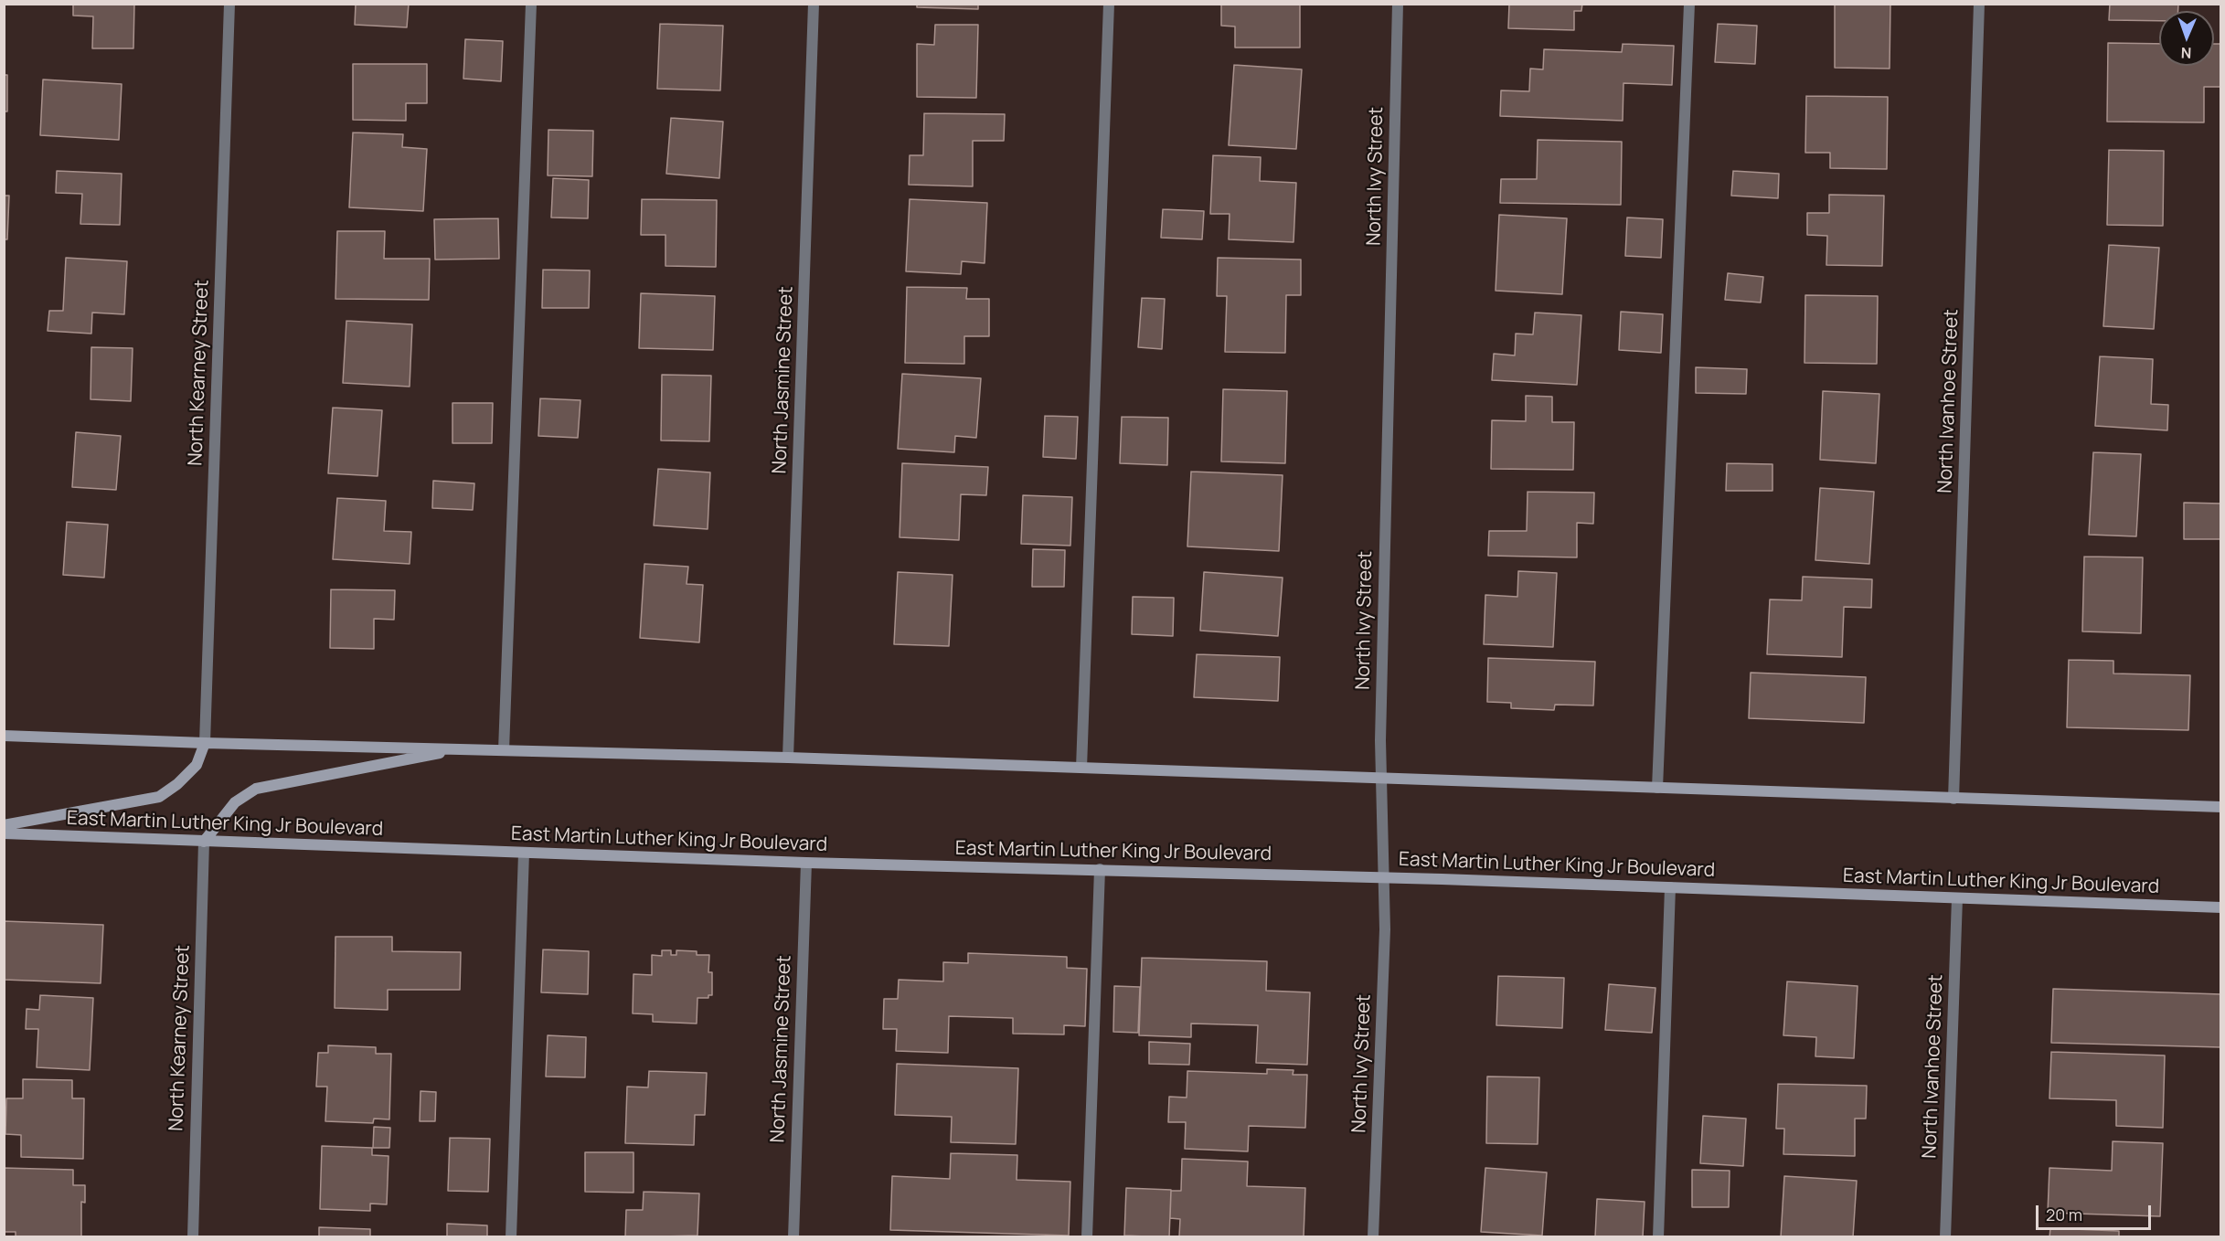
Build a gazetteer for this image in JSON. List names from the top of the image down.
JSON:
{
  "streets": {
    "main road": ["East Martin Luther King Jr Boulevard"],
    "street": [
      "North Ivy Street",
      "North Kearney Street",
      "North Jasmine Street",
      "North Ivanhoe Street"
    ]
  },
  "crossings": [
    ["North Ivy Street", "East Martin Luther King Jr Boulevard"],
    ["North Kearney Street", "East Martin Luther King Jr Boulevard"],
    ["North Jasmine Street", "East Martin Luther King Jr Boulevard"],
    ["North Ivanhoe Street", "East Martin Luther King Jr Boulevard"]
  ],
  "scale_bar": "20 m",
  "north": "bottom"
}
